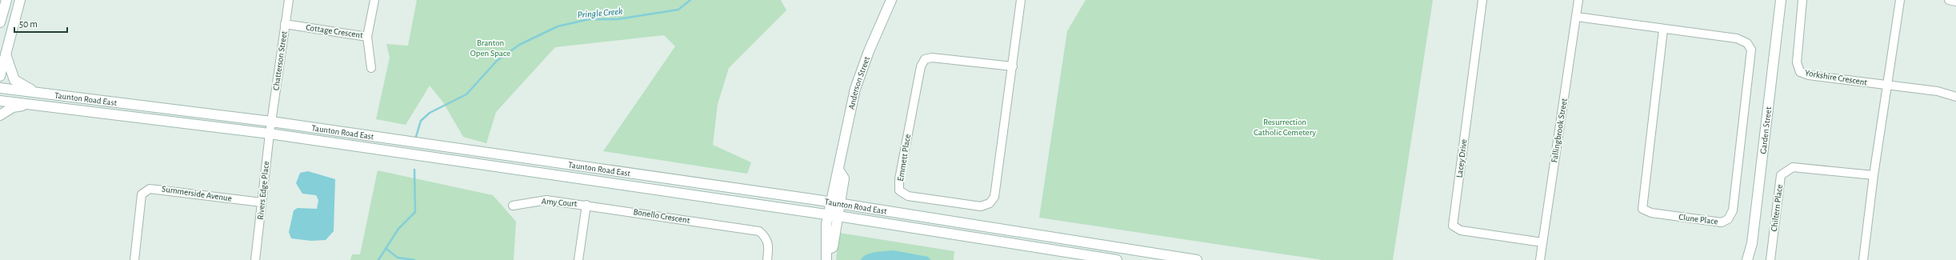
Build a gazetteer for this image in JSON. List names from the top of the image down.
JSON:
{
  "streets": {
    "main road": ["Anderson Street", "Taunton Road East", "Garden Street"],
    "street": [
      "Cottage Crescent",
      "Chatterson Street",
      "Yorkshire Crescent",
      "Fallingbrook Street",
      "Emmett Place",
      "Lacey Drive",
      "Rivers Edge Place",
      "Summerside Avenue",
      "Amy Court",
      "Chiltern Place",
      "Bonello Crescent",
      "Clune Place"
    ]
  },
  "crossings": [
    ["Cottage Crescent", "Chatterson Street"],
    ["Chatterson Street", "Taunton Road East"],
    ["Chatterson Street", "Rivers Edge Place"],
    ["Anderson Street", "Taunton Road East"],
    ["Taunton Road East", "Rivers Edge Place"],
    ["Fallingbrook Street", "Lacey Drive"],
    ["Fallingbrook Street", "Clune Place"],
    ["Rivers Edge Place", "Summerside Avenue"],
    ["Amy Court", "Bonello Crescent"]
  ],
  "water": ["Pringle Creek"],
  "parks": ["Branton Open Space", "Resurrection Catholic Cemetery"],
  "scale_bar": "50 m"
}
